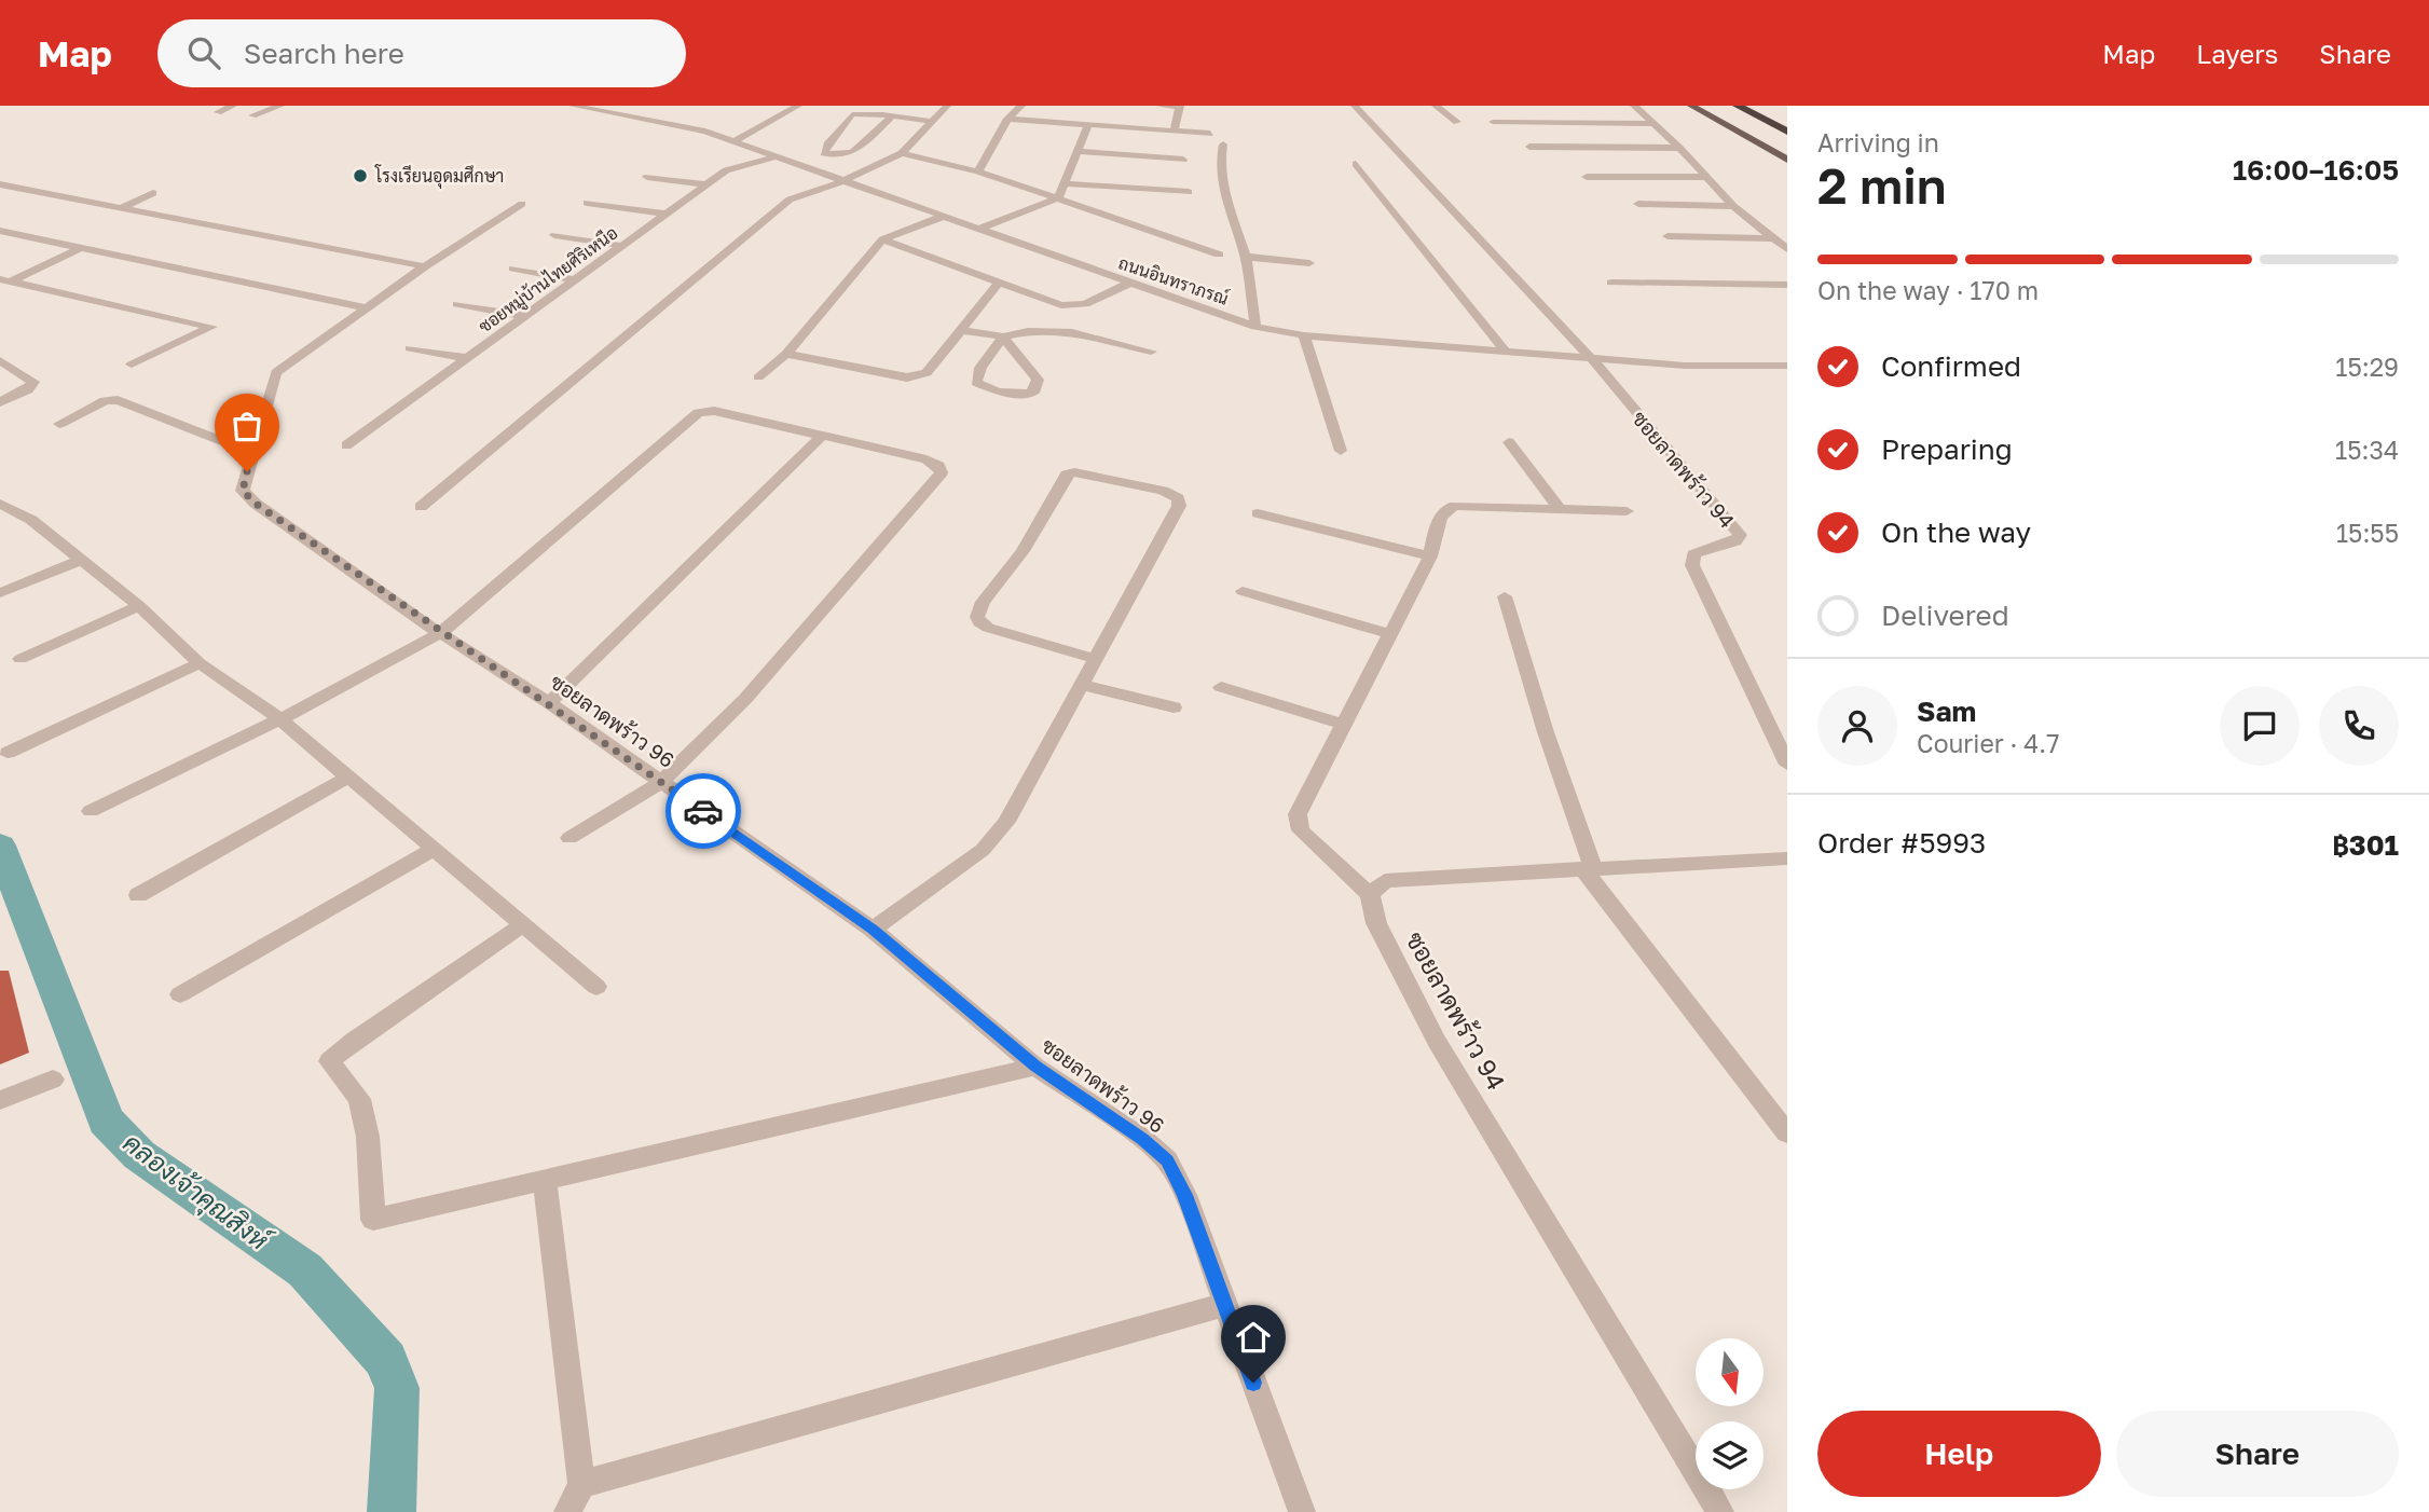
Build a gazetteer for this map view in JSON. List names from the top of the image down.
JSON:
{
  "streets": {
    "street": [
      "ซอยหมู่บ้านไทยศิริเหนือ",
      "ถนนอินทราภรณ์",
      "ซอยลาดพร้าว 94",
      "ซอยลาดพร้าว 96"
    ]
  },
  "crossings": [
    ["ซอยหมู่บ้านไทยศิริเหนือ", "ถนนอินทราภรณ์"],
    ["ถนนอินทราภรณ์", "ซอยลาดพร้าว 94"]
  ],
  "water": ["คลองเจ้าคุณสิงห์"],
  "places": ["โรงเรียนอุดมศึกษา"],
  "north": "bottom",
  "page": {
    "header": "Map",
    "search": "Search here",
    "nav": ["Map", "Layers", "Share"],
    "heading": ["2 min", "Arriving in", "16:00–16:05"],
    "panel": [
      "Sam",
      "Courier · 4.7",
      "Order #5993",
      "฿301"
    ],
    "bar": "On the way · 170 m",
    "list": [
      ["Confirmed", "15:29"],
      ["Preparing", "15:34"],
      ["On the way", "15:55"],
      "Delivered"
    ],
    "buttons": ["Help", "Share"]
  }
}
